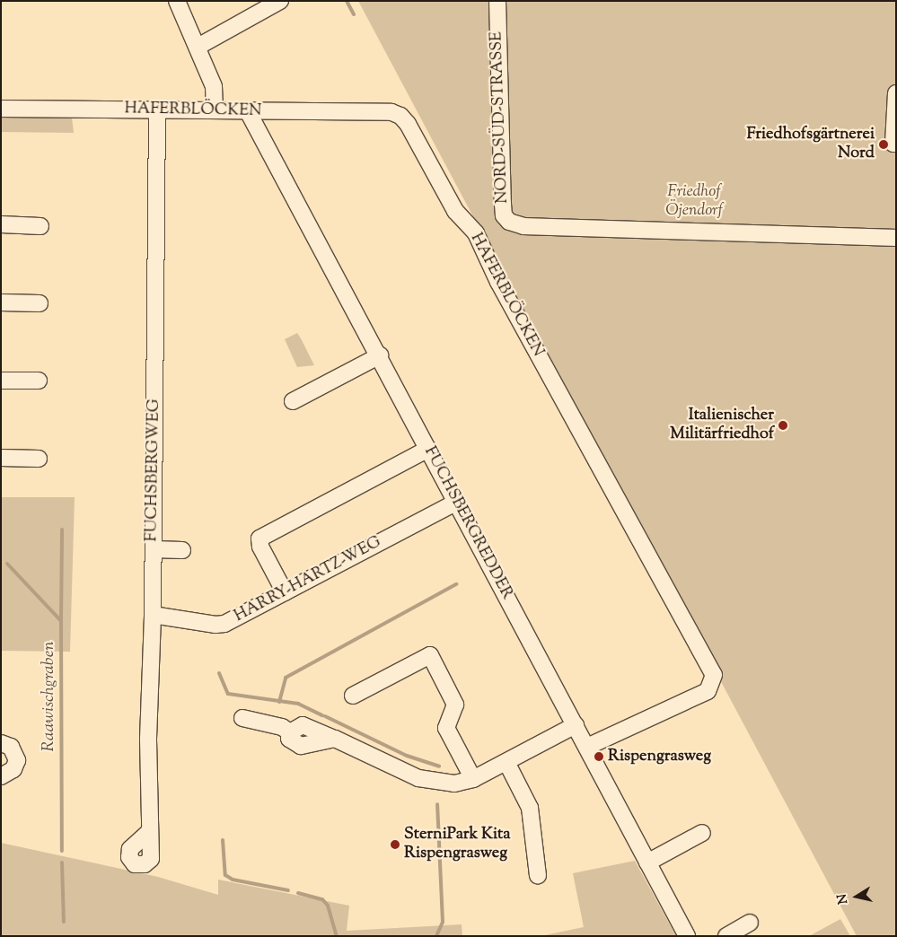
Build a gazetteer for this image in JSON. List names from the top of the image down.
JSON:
{
  "streets": {
    "street": [
      "HAFERBLÖCKEN",
      "NORD-SÜD-STRASSE",
      "FUCHSBERGWEG",
      "FUCHSBERGREDDER",
      "HARRY-HARTZ-WEG"
    ]
  },
  "crossings": [
    ["HAFERBLÖCKEN", "FUCHSBERGWEG"],
    ["HAFERBLÖCKEN", "FUCHSBERGREDDER"],
    ["FUCHSBERGWEG", "HARRY-HARTZ-WEG"],
    ["FUCHSBERGREDDER", "HARRY-HARTZ-WEG"]
  ],
  "water": ["Raawischgraben"],
  "parks": ["Friedhof Öjendorf"],
  "places": [
    "Friedhofsgärtnerei Nord",
    "Italienischer Militärfriedhof",
    "Rispengrasweg",
    "SterniPark Kita Rispengrasweg"
  ],
  "north": "left"
}
